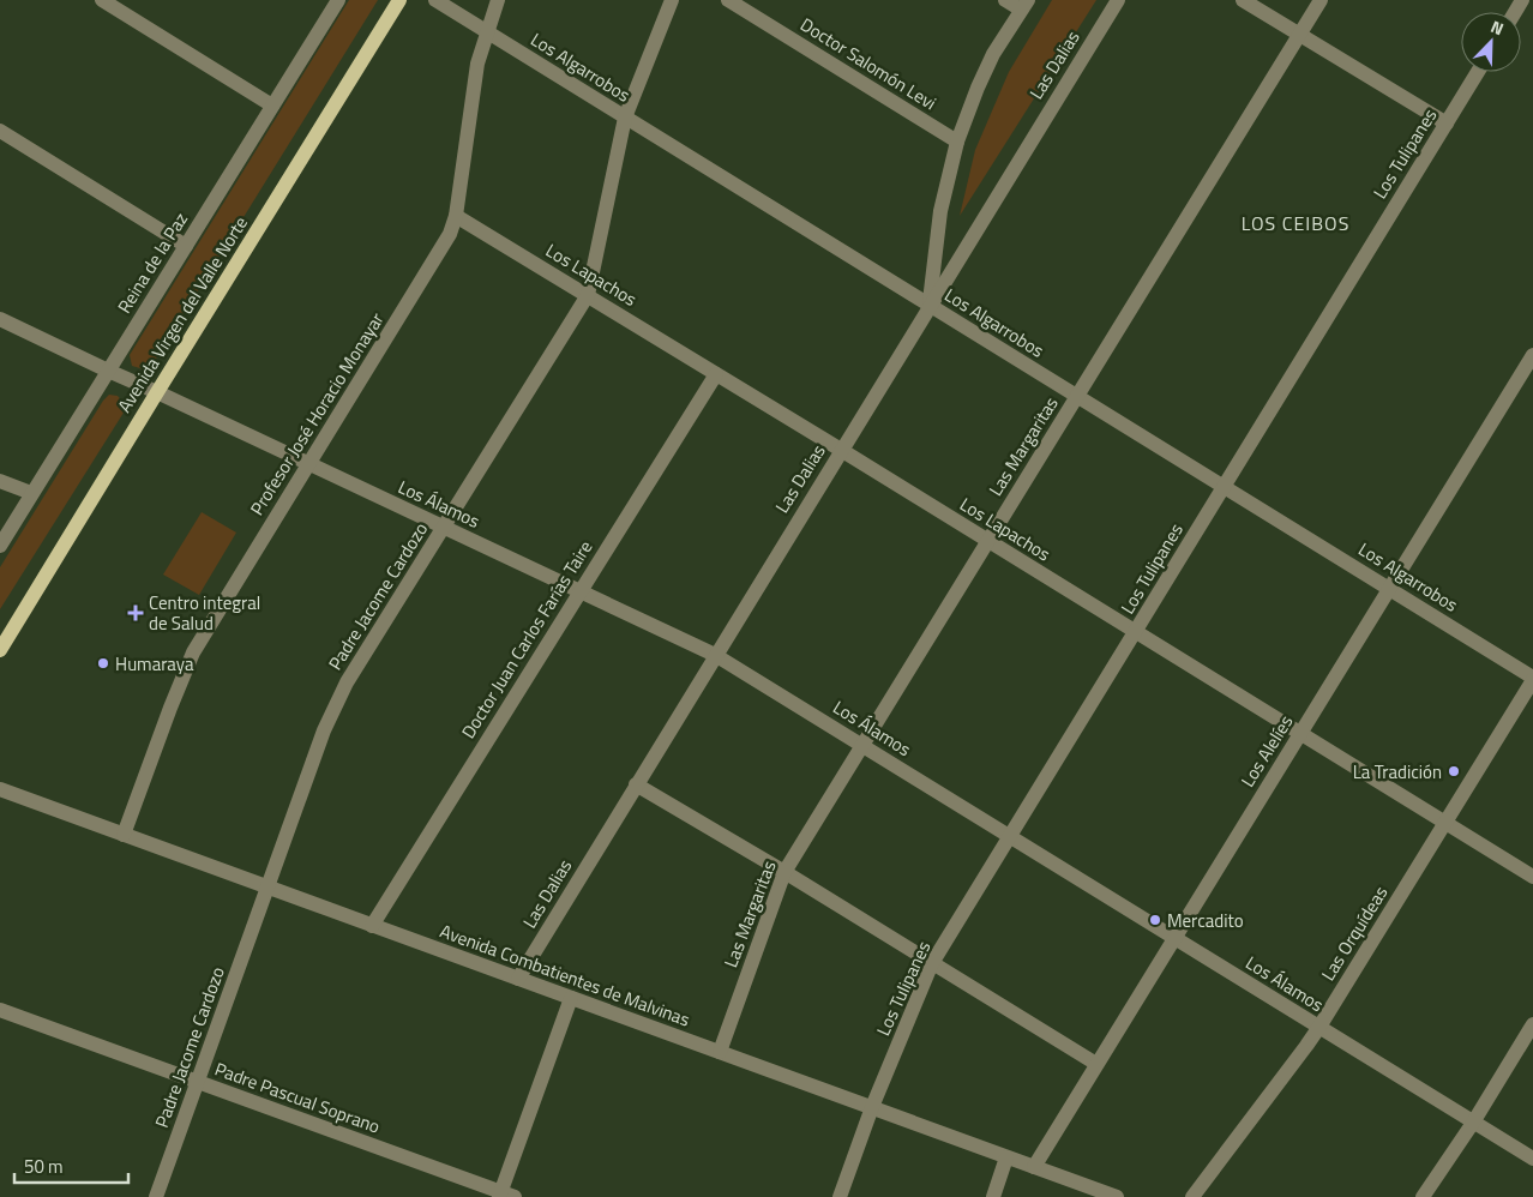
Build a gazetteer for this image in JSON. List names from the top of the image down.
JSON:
{
  "streets": {
    "main road": ["Avenida Virgen del Valle Norte"],
    "street": [
      "Doctor Salomón Levi",
      "Las Dalias",
      "Los Algarrobos",
      "Los Tulipanes",
      "Reina de la Paz",
      "Los Lapachos",
      "Profesor José Horacio Monayar",
      "Las Margaritas",
      "Los Álamos",
      "Padre Jacome Cardozo",
      "Doctor Juan Carlos Farías Taire",
      "Los Alelíes",
      "Las Orquídeas",
      "Avenida Combatientes de Malvinas",
      "Padre Pascual Soprano"
    ]
  },
  "crossings": [
    ["Las Dalias", "Los Algarrobos"],
    ["Las Dalias", "Los Lapachos"],
    ["Las Dalias", "Los Álamos"],
    ["Las Dalias", "Avenida Combatientes de Malvinas"],
    ["Los Algarrobos", "Los Tulipanes"],
    ["Los Algarrobos", "Profesor José Horacio Monayar"],
    ["Los Algarrobos", "Las Margaritas"],
    ["Los Algarrobos", "Padre Jacome Cardozo"],
    ["Los Algarrobos", "Los Alelíes"],
    ["Los Algarrobos", "Las Orquídeas"],
    ["Los Tulipanes", "Los Lapachos"],
    ["Los Tulipanes", "Los Álamos"],
    ["Los Tulipanes", "Avenida Combatientes de Malvinas"],
    ["Reina de la Paz", "Los Álamos"],
    ["Los Lapachos", "Profesor José Horacio Monayar"],
    ["Los Lapachos", "Las Margaritas"],
    ["Los Lapachos", "Padre Jacome Cardozo"],
    ["Los Lapachos", "Doctor Juan Carlos Farías Taire"],
    ["Los Lapachos", "Los Alelíes"],
    ["Los Lapachos", "Las Orquídeas"],
    ["Avenida Virgen del Valle Norte", "Los Álamos"],
    ["Profesor José Horacio Monayar", "Los Álamos"],
    ["Profesor José Horacio Monayar", "Avenida Combatientes de Malvinas"],
    ["Las Margaritas", "Los Álamos"],
    ["Las Margaritas", "Avenida Combatientes de Malvinas"],
    ["Los Álamos", "Padre Jacome Cardozo"],
    ["Los Álamos", "Doctor Juan Carlos Farías Taire"],
    ["Los Álamos", "Los Alelíes"],
    ["Los Álamos", "Las Orquídeas"],
    ["Padre Jacome Cardozo", "Avenida Combatientes de Malvinas"],
    ["Padre Jacome Cardozo", "Padre Pascual Soprano"],
    ["Doctor Juan Carlos Farías Taire", "Avenida Combatientes de Malvinas"],
    ["Los Alelíes", "Avenida Combatientes de Malvinas"]
  ],
  "districts": ["LOS CEIBOS"],
  "places": {
    "health": ["Centro integral de Salud"],
    "other": ["Humaraya", "La Tradición", "Mercadito"]
  },
  "scale_bar": "50 m",
  "north": "top right"
}
